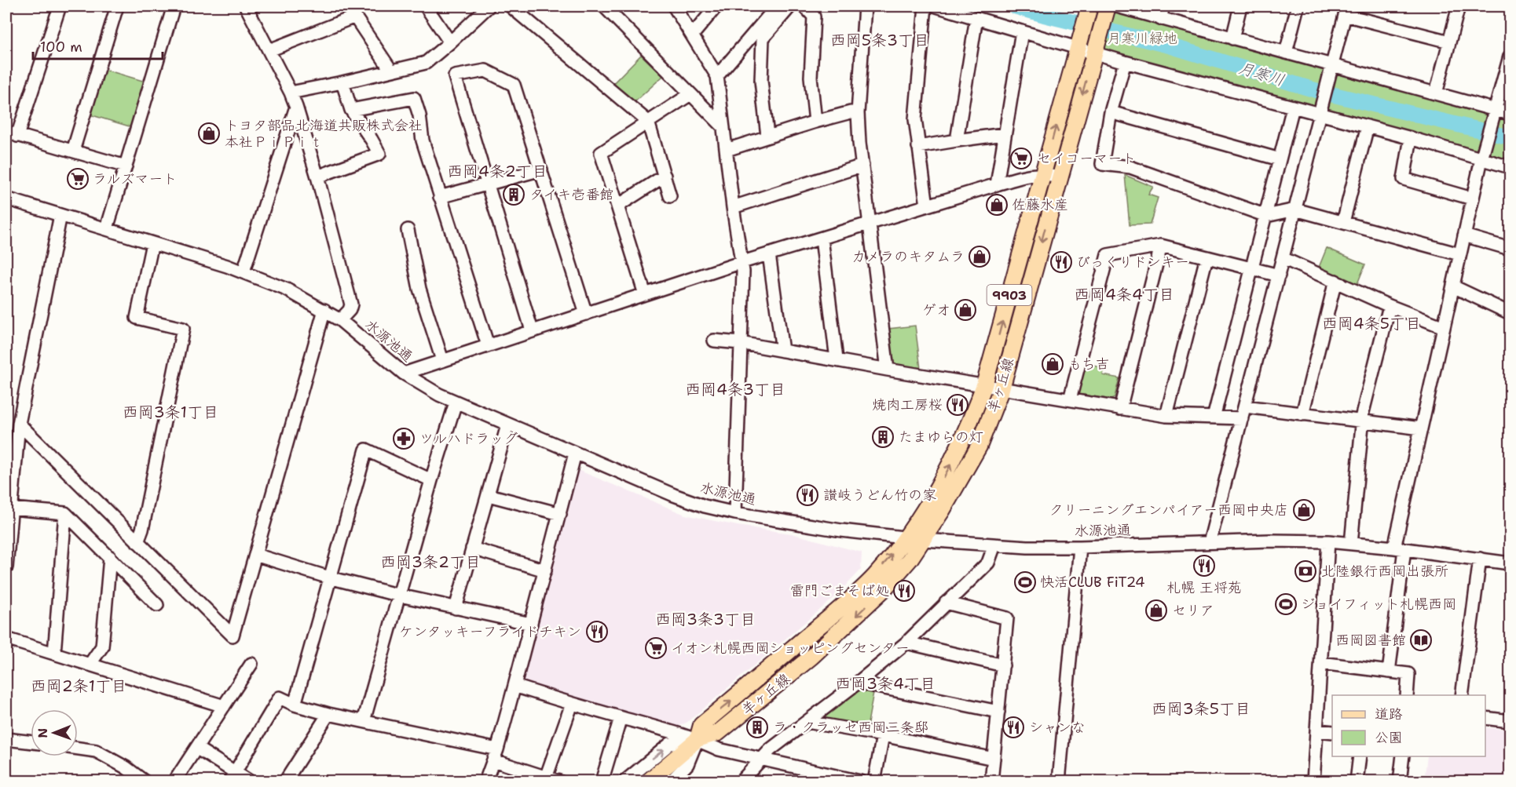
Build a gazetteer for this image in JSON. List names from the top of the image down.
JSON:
{
  "streets": {
    "main road": ["9903", "羊ヶ丘線"],
    "street": ["水源池通"]
  },
  "crossings": [
    ["水源池通", "羊ヶ丘線"]
  ],
  "districts": [
    "西岡5条3丁目",
    "西岡4条2丁目",
    "西岡4条4丁目",
    "西岡4条5丁目",
    "西岡4条3丁目",
    "西岡3条1丁目",
    "西岡3条2丁目",
    "西岡3条3丁目",
    "西岡3条4丁目",
    "西岡2条1丁目",
    "西岡3条5丁目"
  ],
  "water": ["月寒川"],
  "parks": ["月寒川緑地"],
  "places": {
    "shop": [
      "トヨタ部品北海道共販株式会社 本社ＰｉＰｉｔ",
      "佐藤水産",
      "カメラのキタムラ",
      "ゲオ",
      "もち吉",
      "クリーニングエンパイアー西岡中央店",
      "セリア"
    ],
    "supermarket": ["セイコーマート", "ラルズマート", "イオン札幌西岡ショッピングセンター"],
    "building": ["タイキ壱番館", "たまゆらの灯", "ラ・クラッセ西岡三条邸"],
    "restaurant": [
      "びっくりドンキー",
      "焼肉工房桜",
      "讃岐うどん竹の家",
      "札幌 王将苑",
      "雷門ごまそば処",
      "ケンタッキーフライドチキン",
      "シャンな"
    ],
    "pharmacy": ["ツルハドラッグ"],
    "bank": ["北陸銀行西岡出張所"],
    "sports": ["快活CLUB FiT24", "ジョイフィット札幌西岡"],
    "library": ["西岡図書館"]
  },
  "legend": ["道路", "公園"],
  "scale_bar": "100 m",
  "north": "left"
}
